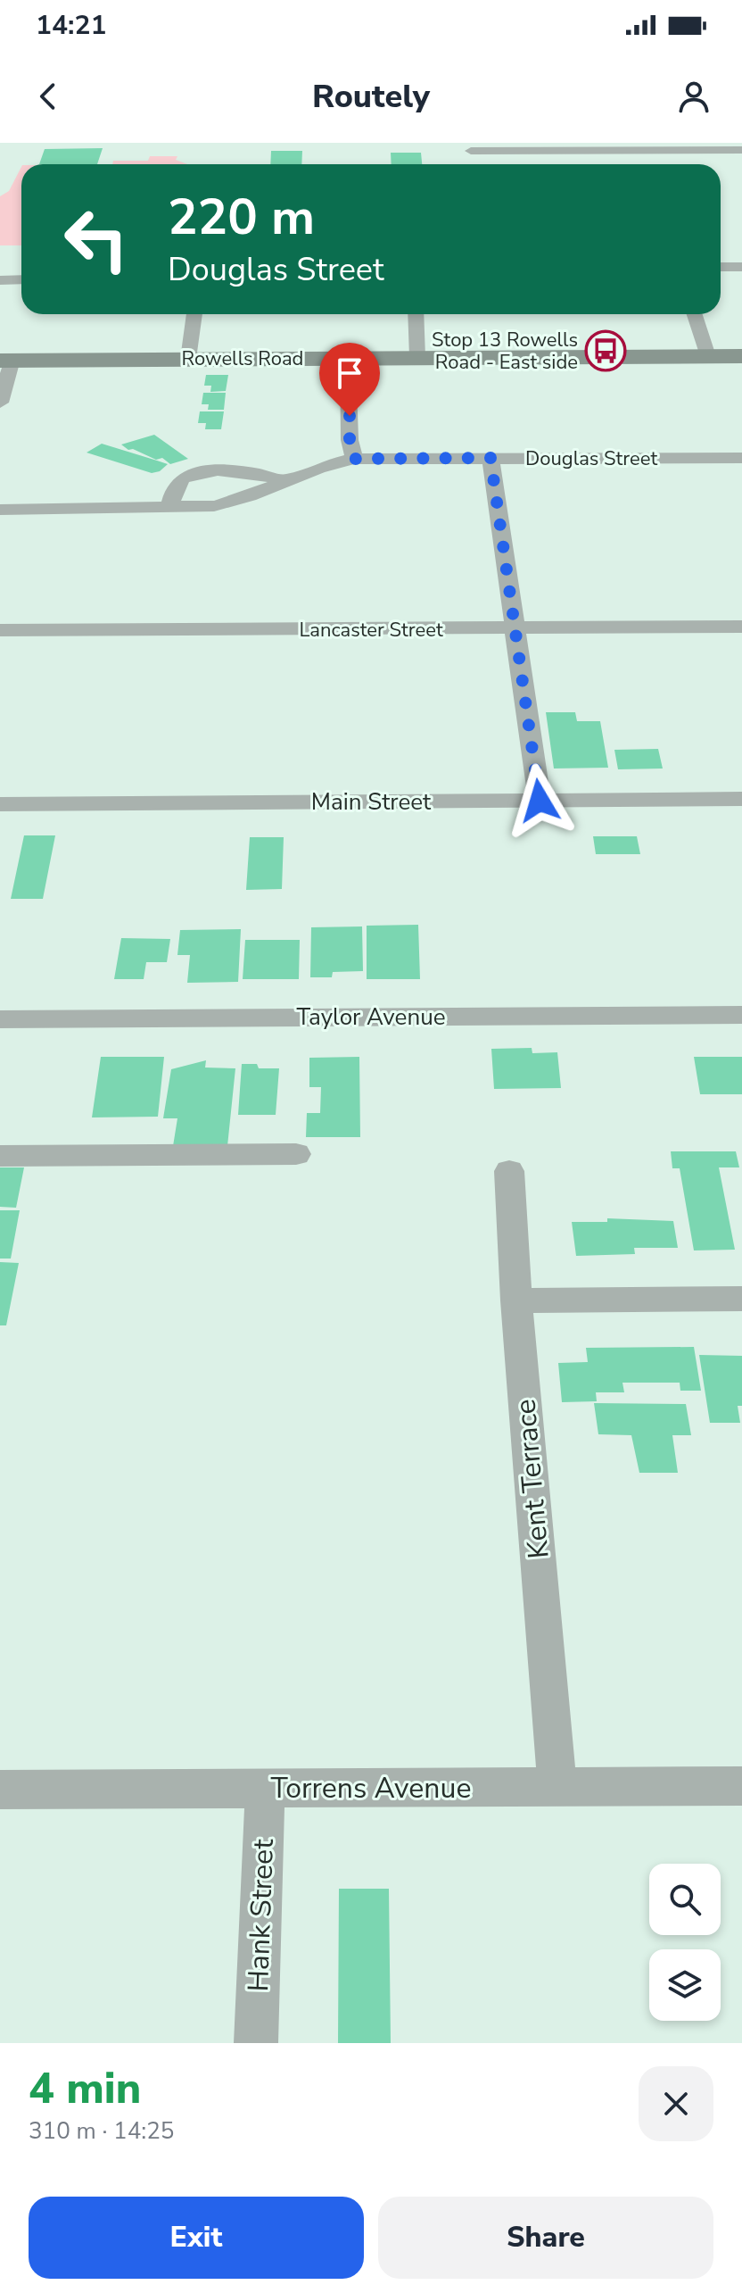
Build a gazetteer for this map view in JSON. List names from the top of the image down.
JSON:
{
  "streets": {
    "main road": ["Rowells Road"],
    "street": [
      "Douglas Street",
      "Lancaster Street",
      "Main Street",
      "Taylor Avenue",
      "Kent Terrace",
      "Torrens Avenue",
      "Hank Street"
    ]
  },
  "crossings": [
    ["Kent Terrace", "Torrens Avenue"],
    ["Torrens Avenue", "Hank Street"]
  ],
  "places": {
    "bus stop": ["Stop 13 Rowells Road - East side"]
  },
  "page": {
    "status": "14:21",
    "header": "Routely",
    "turn": ["220 m", "Douglas Street"],
    "heading": ["4 min", "310 m · 14:25"],
    "buttons": ["Exit", "Share"]
  }
}
